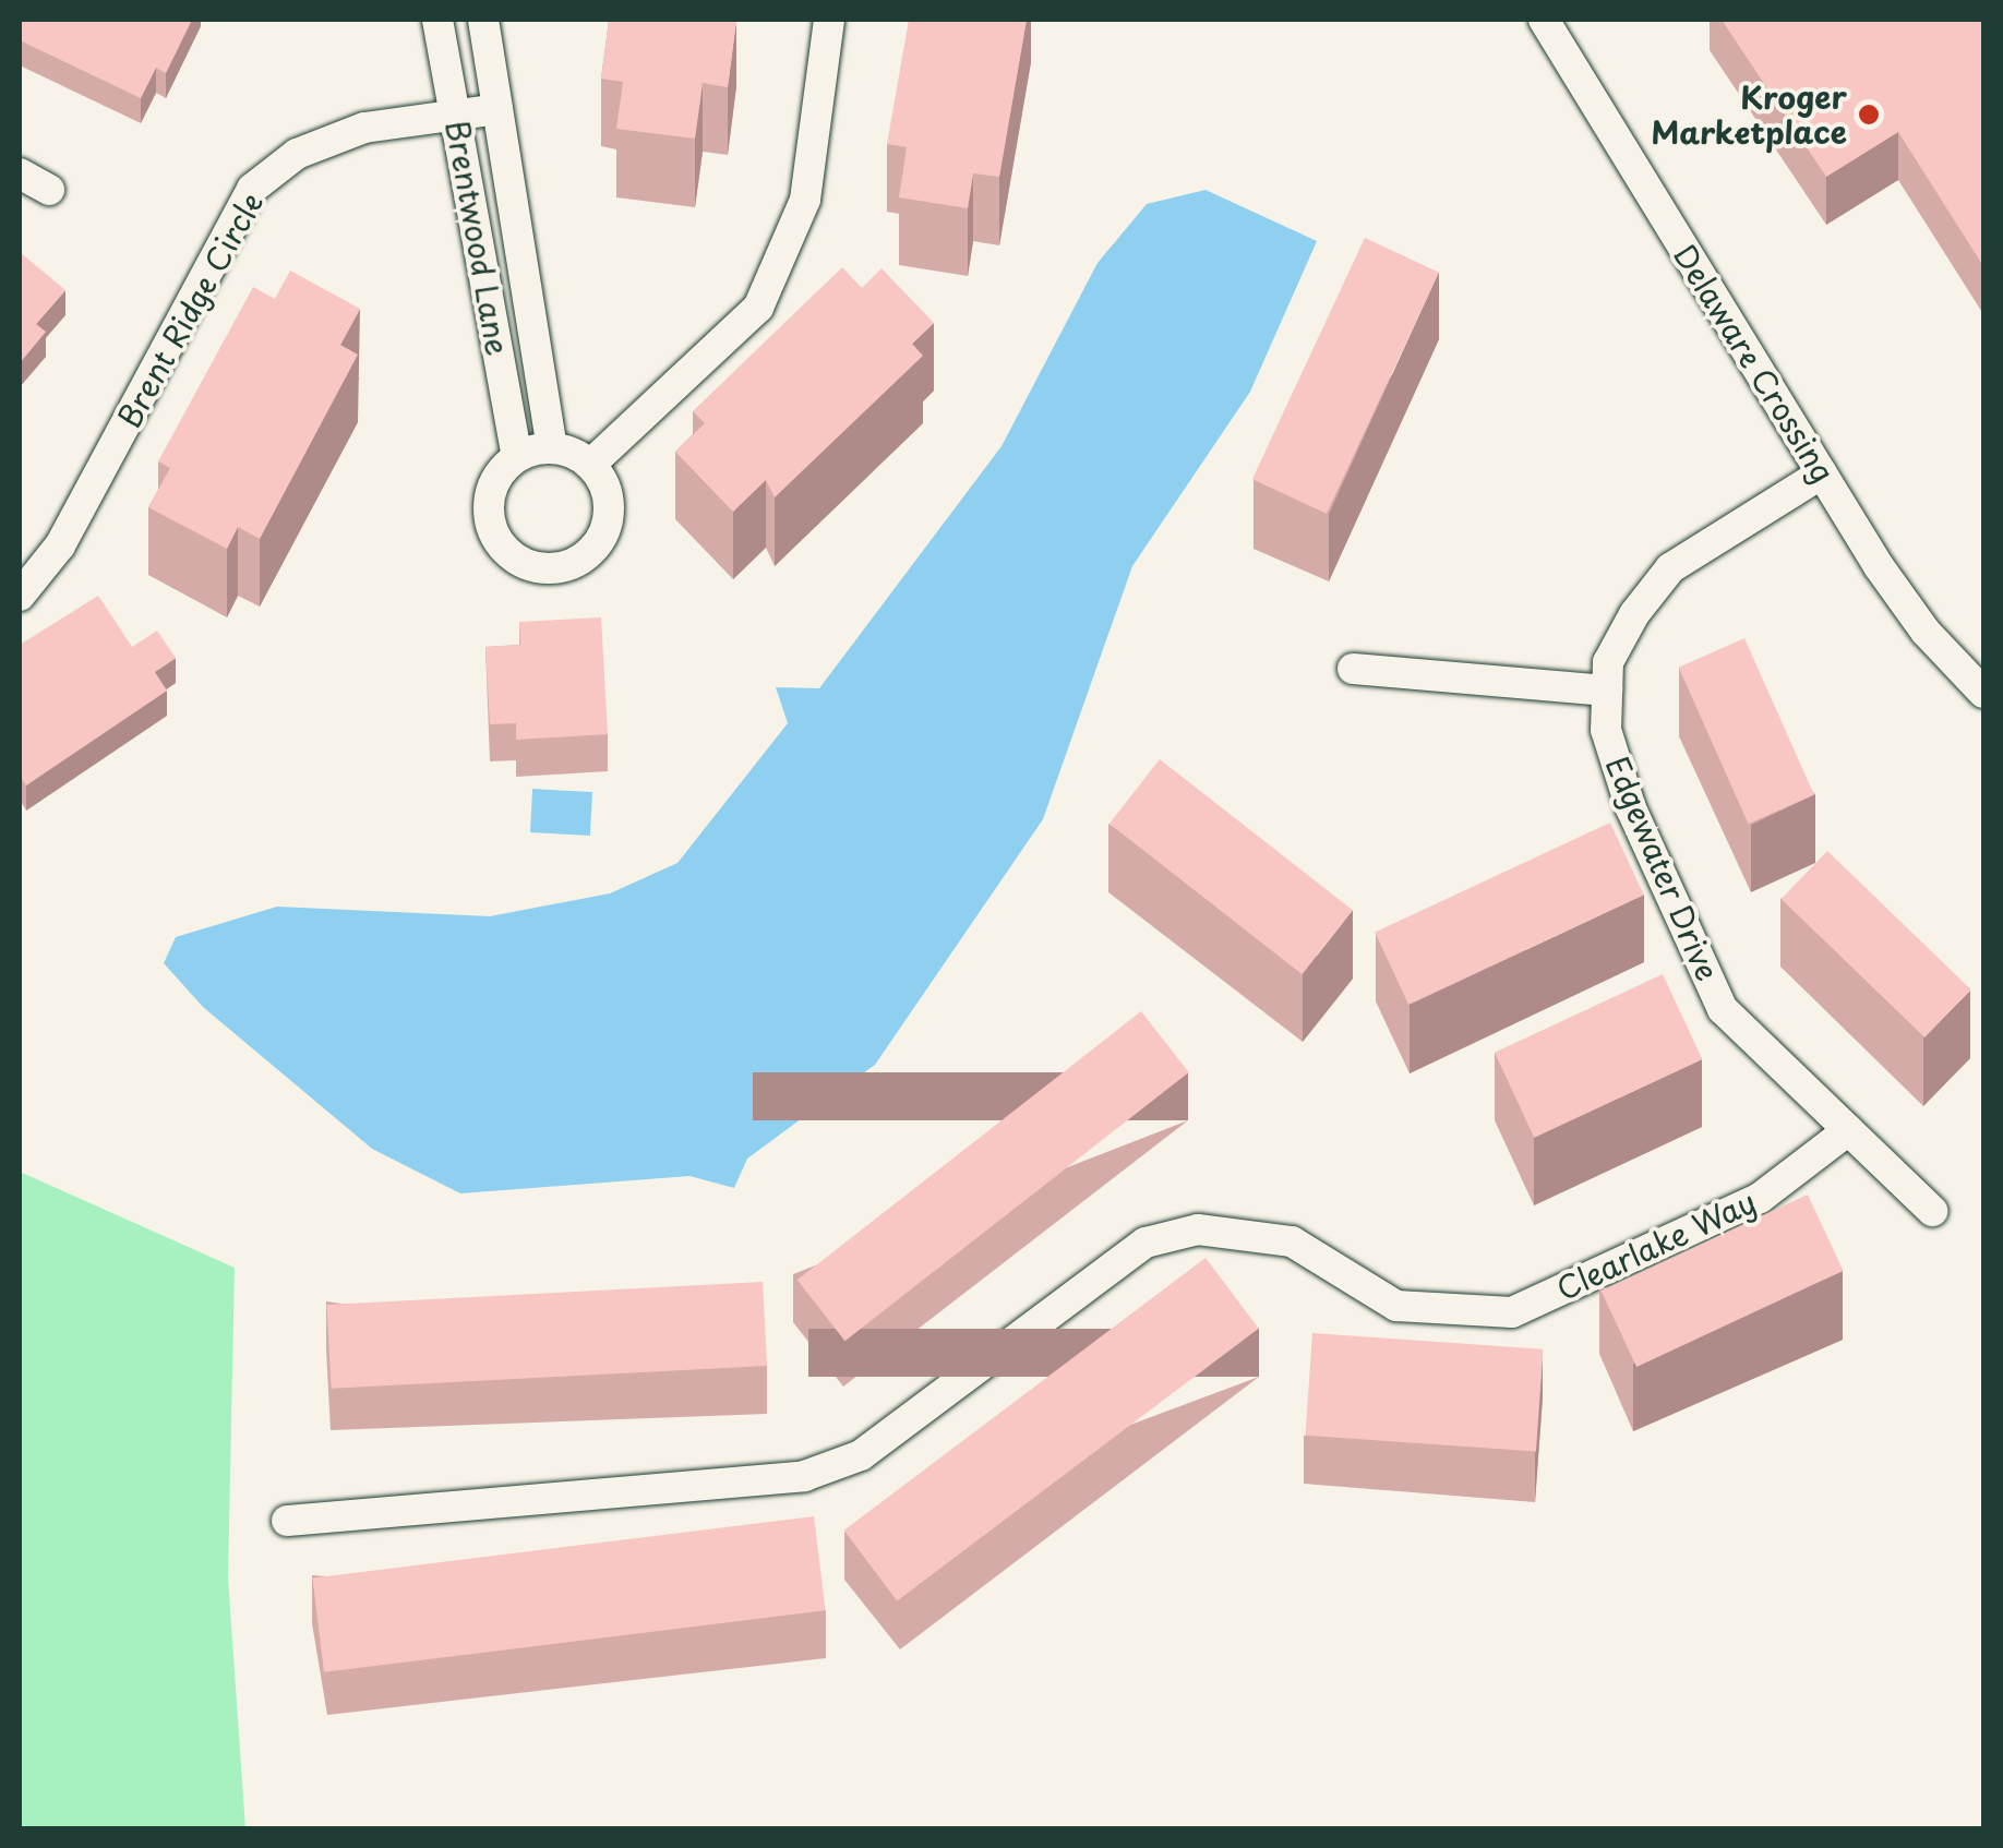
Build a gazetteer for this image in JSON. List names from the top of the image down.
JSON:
{
  "streets": {
    "street": [
      "Brentwood Lane",
      "Brent Ridge Circle",
      "Delaware Crossing",
      "Edgewater Drive",
      "Clearlake Way"
    ]
  },
  "crossings": [
    ["Brentwood Lane", "Brent Ridge Circle"],
    ["Delaware Crossing", "Edgewater Drive"],
    ["Edgewater Drive", "Clearlake Way"]
  ],
  "places": ["Kroger Marketplace"]
}
